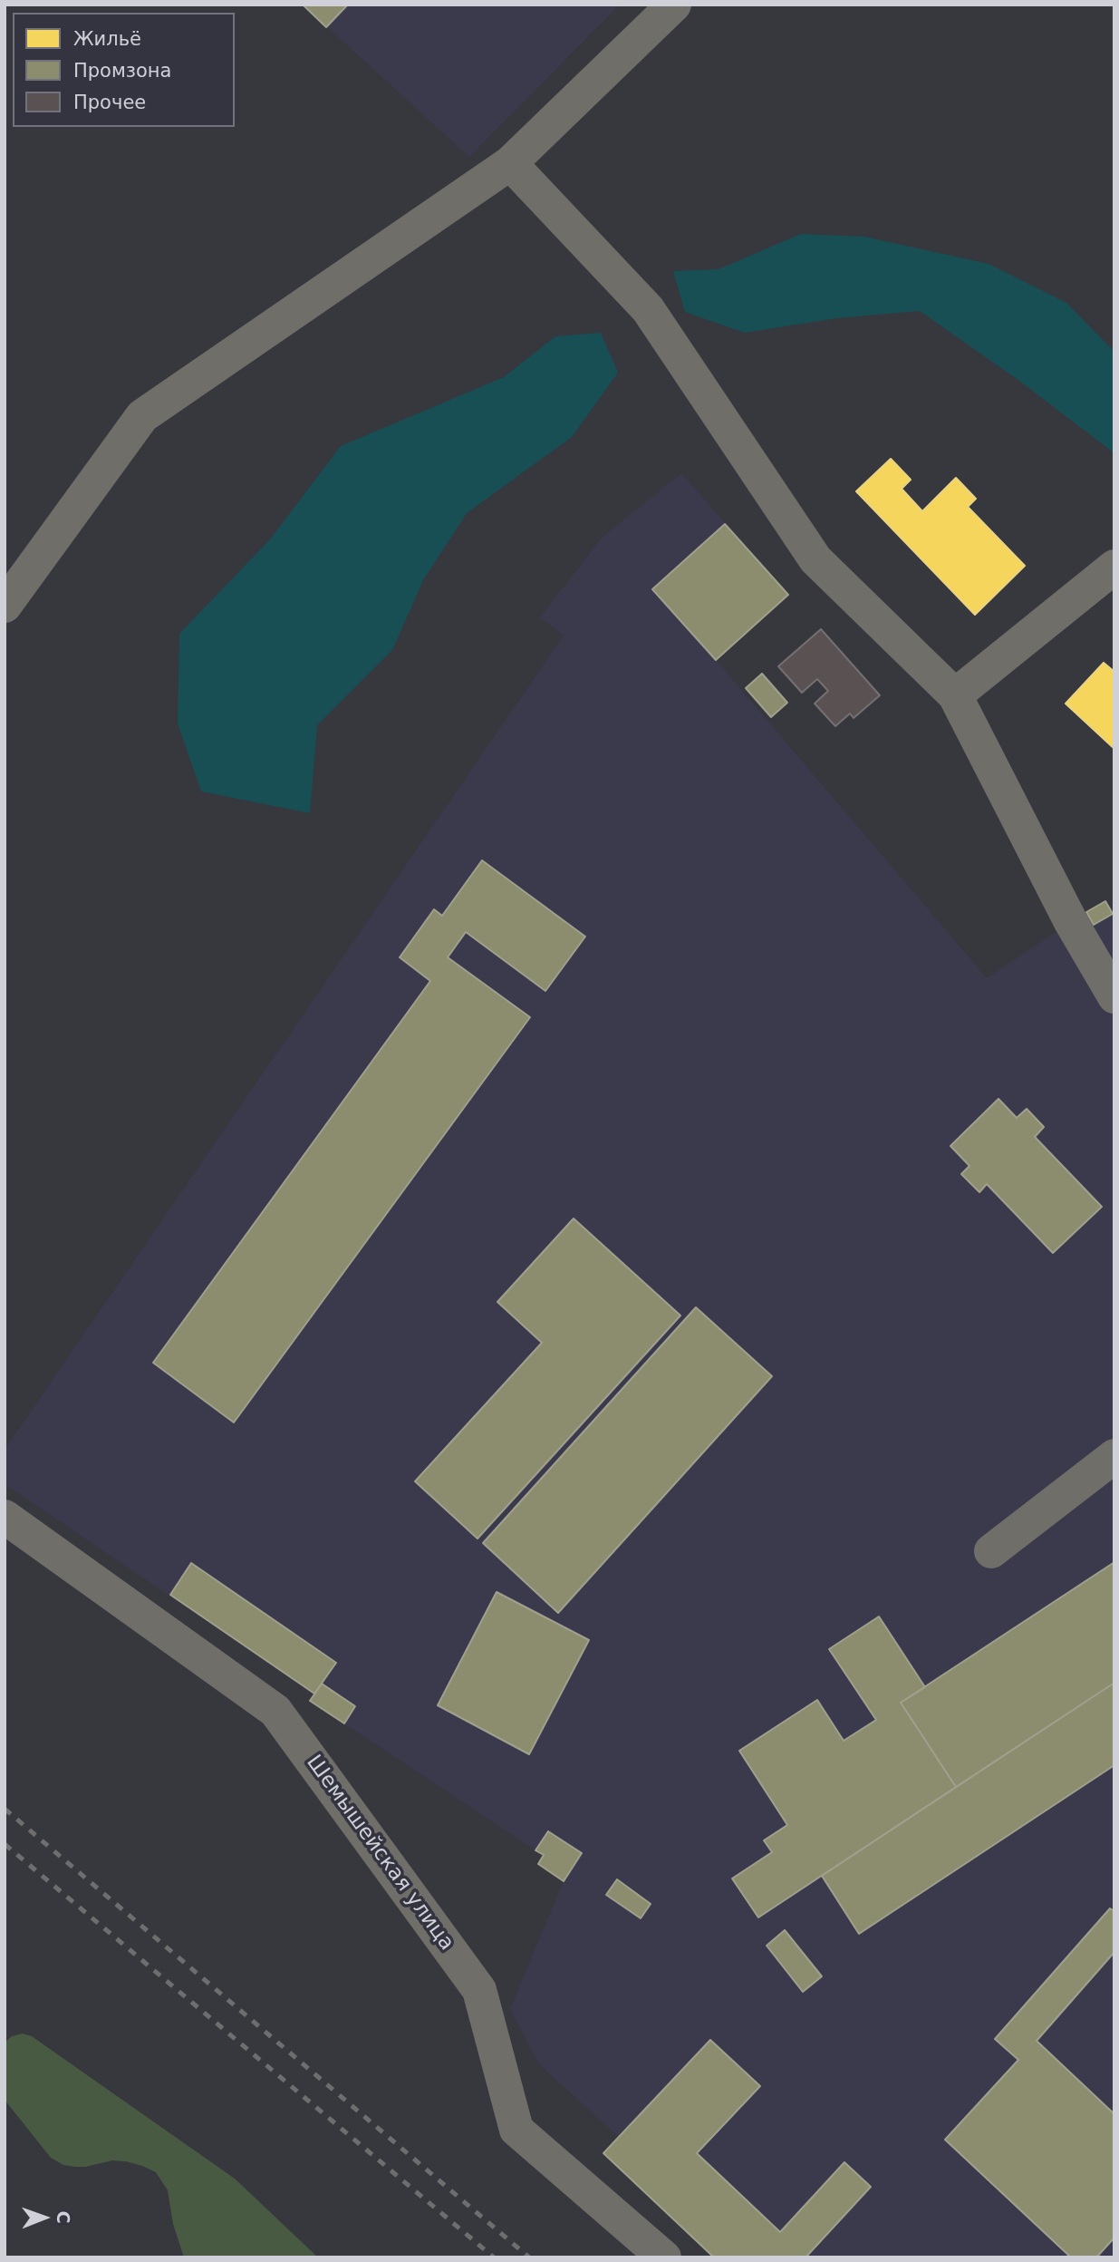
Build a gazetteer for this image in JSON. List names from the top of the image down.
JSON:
{
  "streets": {
    "street": ["Шемышейская улица"]
  },
  "legend": ["Жильё", "Промзона", "Прочее"],
  "north": "right"
}
